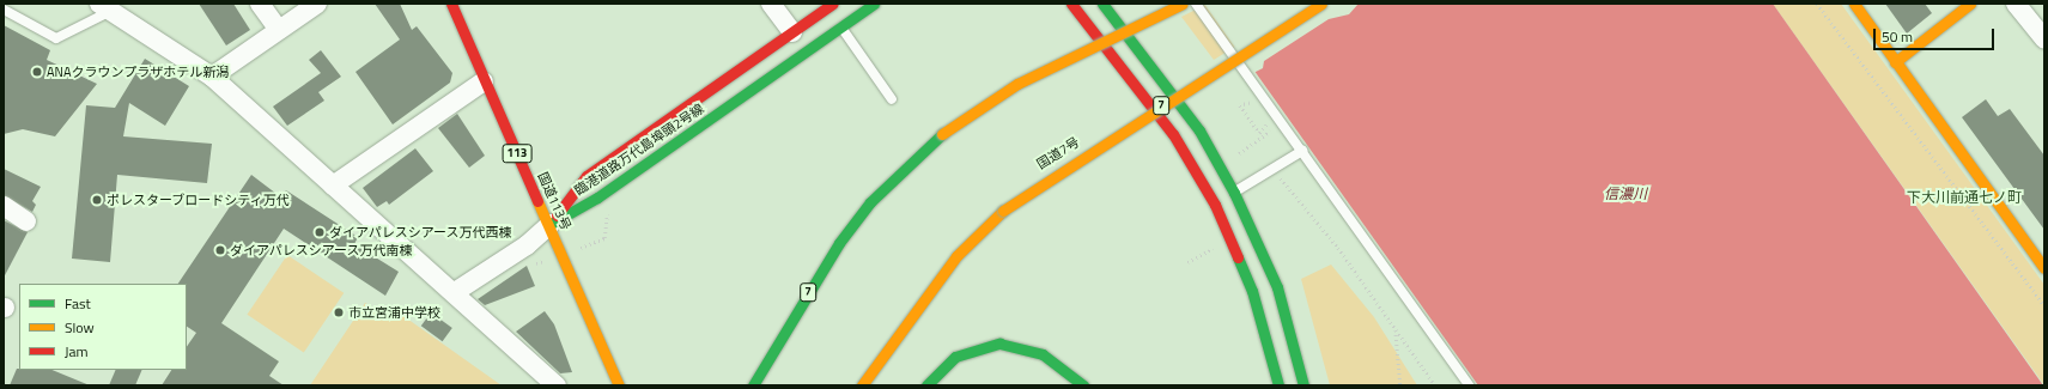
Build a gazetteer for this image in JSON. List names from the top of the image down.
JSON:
{
  "streets": {
    "main road": [
      "7",
      "臨港道路万代島埠頭2号線",
      "113",
      "国道7号",
      "国道113号"
    ]
  },
  "crossings": [
    ["臨港道路万代島埠頭2号線", "国道113号"]
  ],
  "districts": ["下大川前通七ノ町"],
  "water": ["信濃川"],
  "places": [
    "ANAクラウンプラザホテル新潟",
    "ポレスターブロードシティ万代",
    "ダイアパレスシアース万代西棟",
    "ダイアパレスシアース万代南棟",
    "市立宮浦中学校"
  ],
  "legend": ["Fast", "Slow", "Jam"],
  "scale_bar": "50 m"
}
